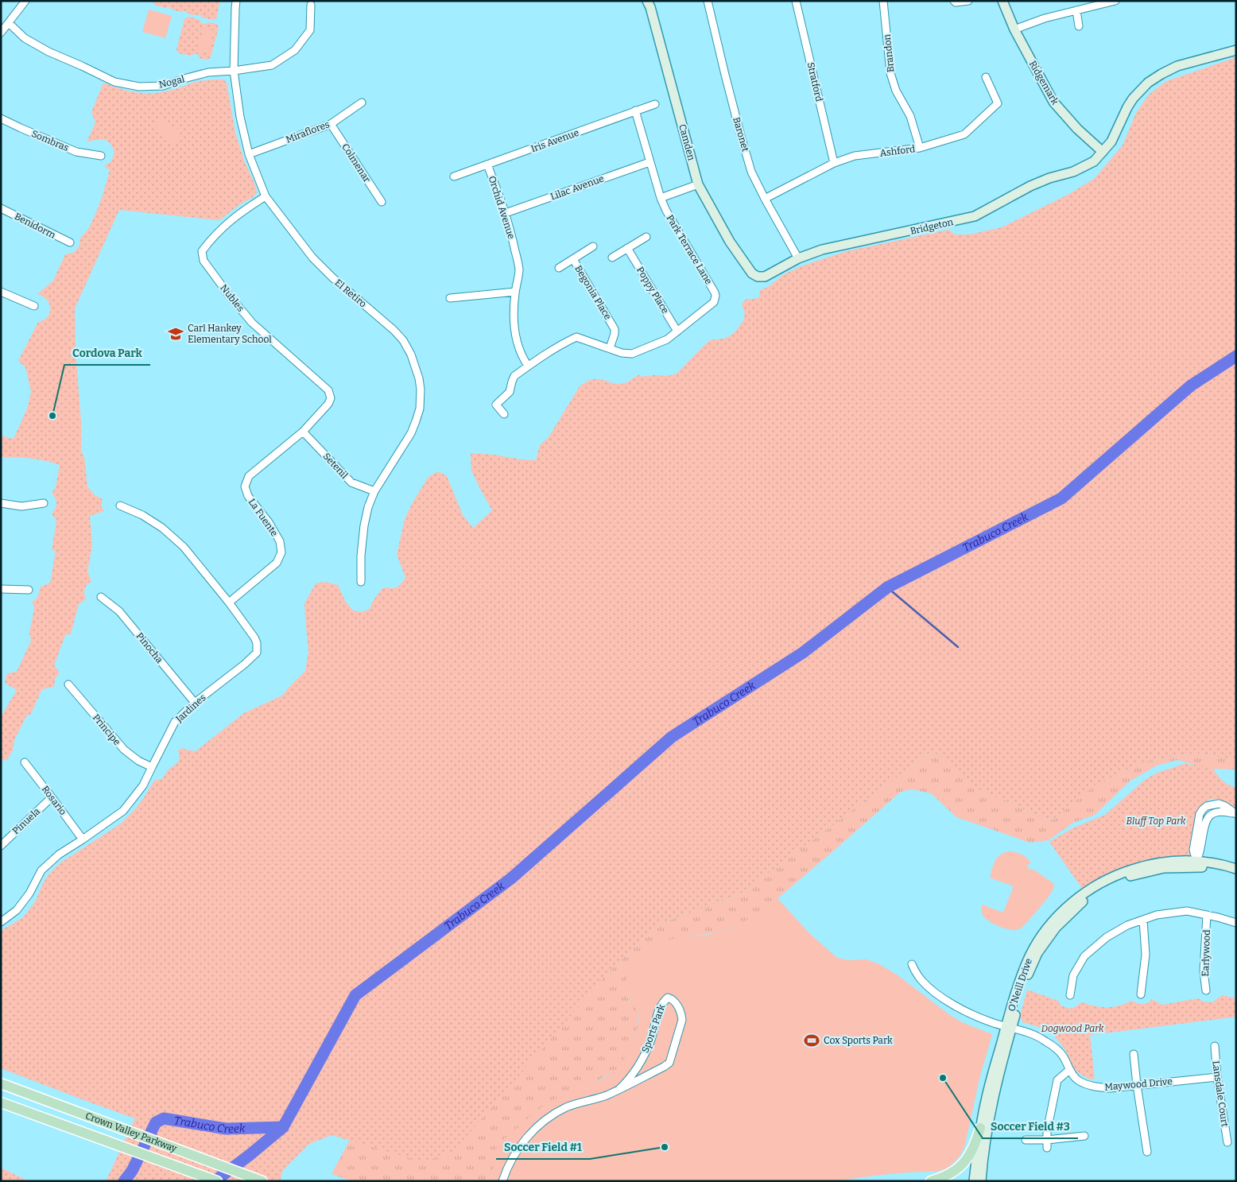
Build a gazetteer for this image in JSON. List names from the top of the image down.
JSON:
{
  "streets": {
    "main road": ["Crown Valley Parkway"],
    "street": [
      "Brandon",
      "Nogal",
      "Stratford",
      "Ridgemark",
      "Miraflores",
      "Baronet",
      "Sombras",
      "Iris Avenue",
      "Camden",
      "Ashford",
      "Colmenar",
      "Lilac Avenue",
      "Orchid Avenue",
      "Benidorm",
      "Bridgeton",
      "Park Terrace Lane",
      "Poppy Place",
      "Begonia Place",
      "El Retiro",
      "Nubles",
      "Setenil",
      "La Fuente",
      "Pinocha",
      "Jardines",
      "Principe",
      "Rosario",
      "Pinuela",
      "Earlywood",
      "O'Neill Drive",
      "Sports Park",
      "Maywood Drive",
      "Lansdale Court"
    ]
  },
  "crossings": [
    ["Brandon", "Ashford"],
    ["Nogal", "El Retiro"],
    ["Stratford", "Ashford"],
    ["Ridgemark", "Bridgeton"],
    ["Miraflores", "Colmenar"],
    ["Miraflores", "El Retiro"],
    ["Baronet", "Ashford"],
    ["Baronet", "Bridgeton"],
    ["Iris Avenue", "Orchid Avenue"],
    ["Iris Avenue", "Park Terrace Lane"],
    ["Camden", "Bridgeton"],
    ["Lilac Avenue", "Orchid Avenue"],
    ["Lilac Avenue", "Park Terrace Lane"],
    ["Orchid Avenue", "Park Terrace Lane"],
    ["Park Terrace Lane", "Poppy Place"],
    ["Park Terrace Lane", "Begonia Place"],
    ["El Retiro", "Nubles"],
    ["El Retiro", "Setenil"],
    ["Nubles", "La Fuente"],
    ["Setenil", "La Fuente"],
    ["La Fuente", "Jardines"],
    ["Pinocha", "Jardines"],
    ["Jardines", "Principe"],
    ["Jardines", "Rosario"],
    ["Rosario", "Pinuela"],
    ["O'Neill Drive", "Maywood Drive"],
    ["Maywood Drive", "Lansdale Court"]
  ],
  "water": ["Trabuco Creek"],
  "parks": ["Bluff Top Park", "Dogwood Park"],
  "places": {
    "school or university": ["Carl Hankey Elementary School"],
    "other": ["Cordova Park", "Soccer Field #3", "Soccer Field #1"],
    "sports": ["Cox Sports Park"]
  }
}
